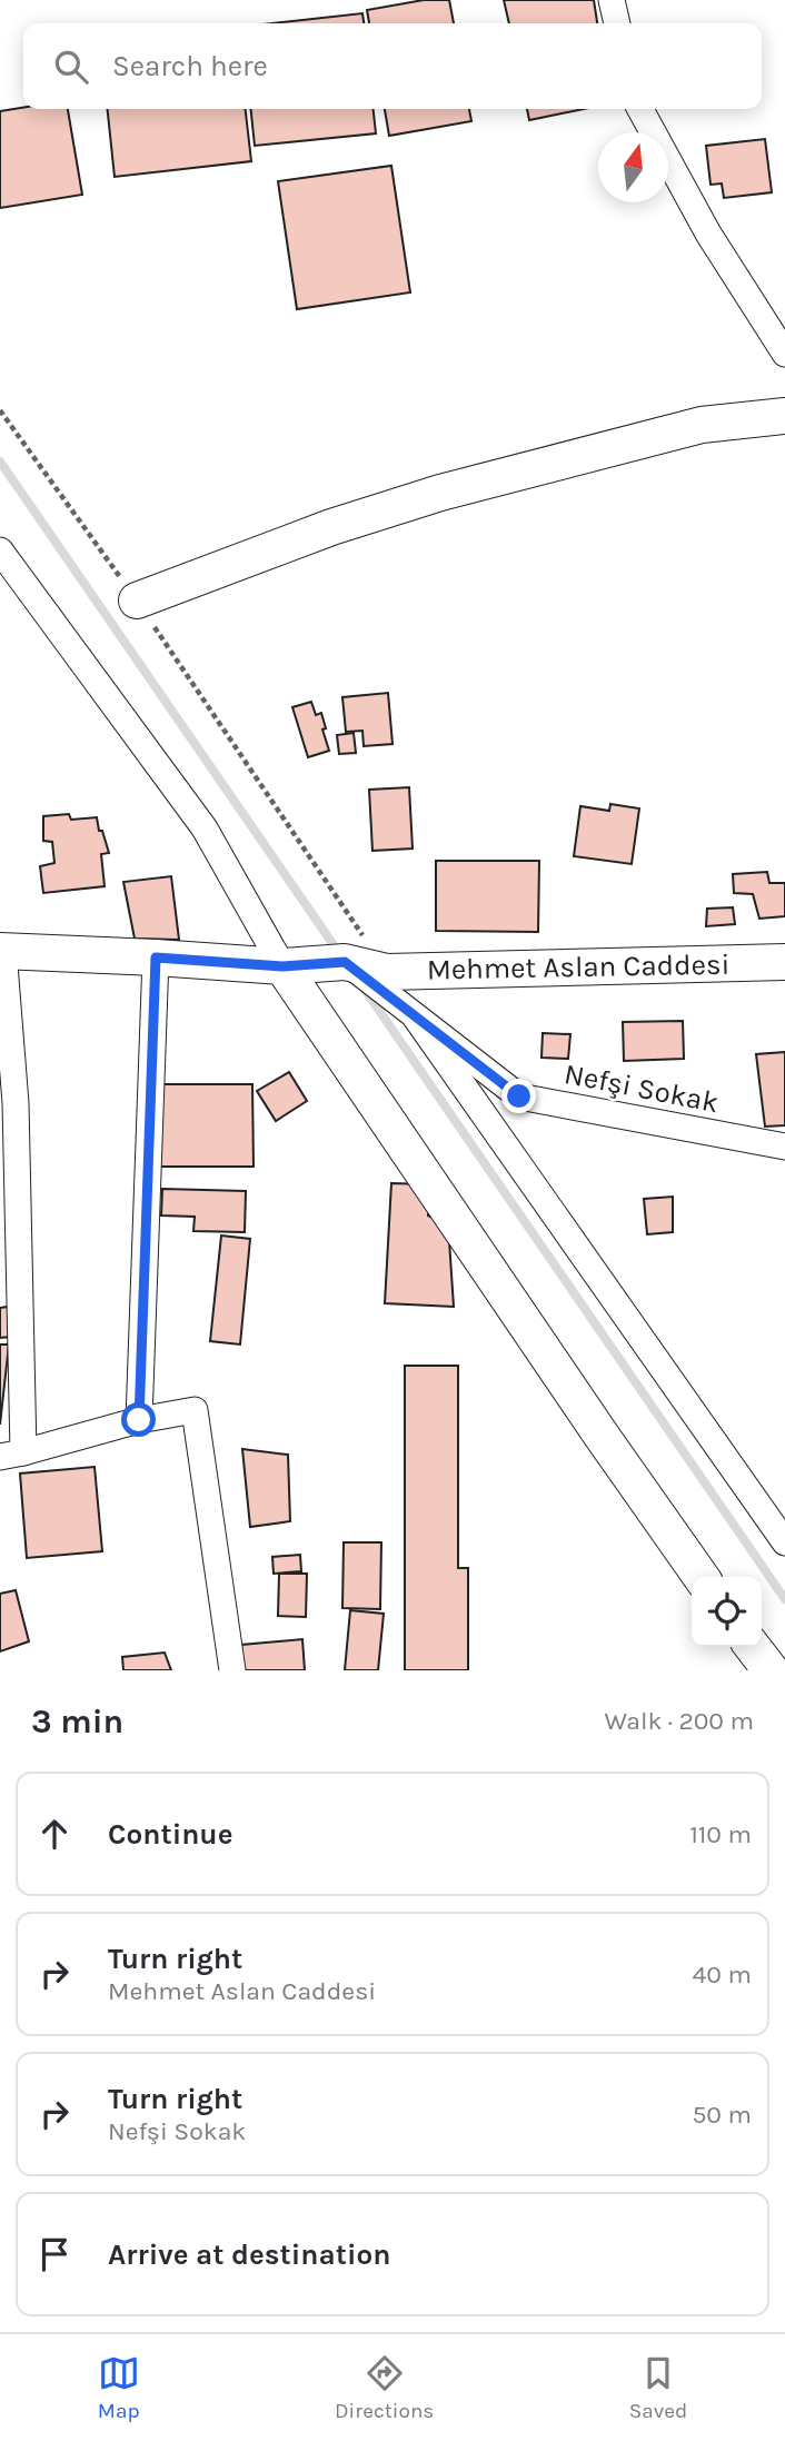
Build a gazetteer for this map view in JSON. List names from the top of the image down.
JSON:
{
  "streets": {
    "street": ["Mehmet Aslan Caddesi", "Nefşi Sokak"]
  },
  "crossings": [
    ["Mehmet Aslan Caddesi", "Nefşi Sokak"]
  ],
  "north": "top",
  "page": {
    "search": "Search here",
    "heading": ["3 min", "Walk · 200 m"],
    "list": [
      ["Continue", "110 m"],
      ["Turn right", "Mehmet Aslan Caddesi", "40 m"],
      ["Turn right", "Nefşi Sokak", "50 m"],
      "Arrive at destination"
    ],
    "nav": ["Map", "Directions", "Saved"]
  }
}
